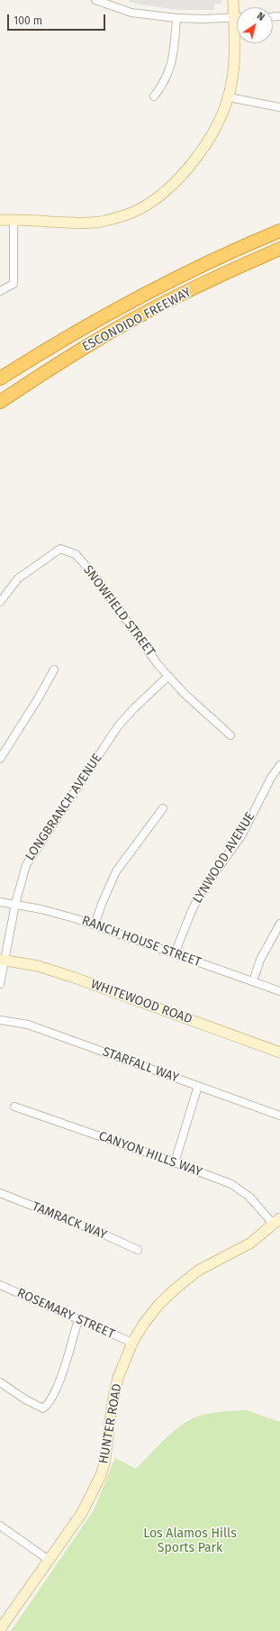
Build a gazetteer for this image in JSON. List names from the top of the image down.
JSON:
{
  "streets": {
    "highway": ["ESCONDIDO FREEWAY"],
    "street": [
      "SNOWFIELD STREET",
      "LONGBRANCH AVENUE",
      "LYNWOOD AVENUE",
      "RANCH HOUSE STREET",
      "WHITEWOOD ROAD",
      "STARFALL WAY",
      "CANYON HILLS WAY",
      "TAMRACK WAY",
      "ROSEMARY STREET",
      "HUNTER ROAD"
    ]
  },
  "crossings": [
    ["SNOWFIELD STREET", "LONGBRANCH AVENUE"],
    ["LONGBRANCH AVENUE", "RANCH HOUSE STREET"],
    ["LONGBRANCH AVENUE", "WHITEWOOD ROAD"],
    ["LYNWOOD AVENUE", "RANCH HOUSE STREET"],
    ["CANYON HILLS WAY", "HUNTER ROAD"],
    ["ROSEMARY STREET", "HUNTER ROAD"]
  ],
  "parks": ["Los Alamos Hills Sports Park"],
  "scale_bar": "100 m",
  "north": "top right"
}
